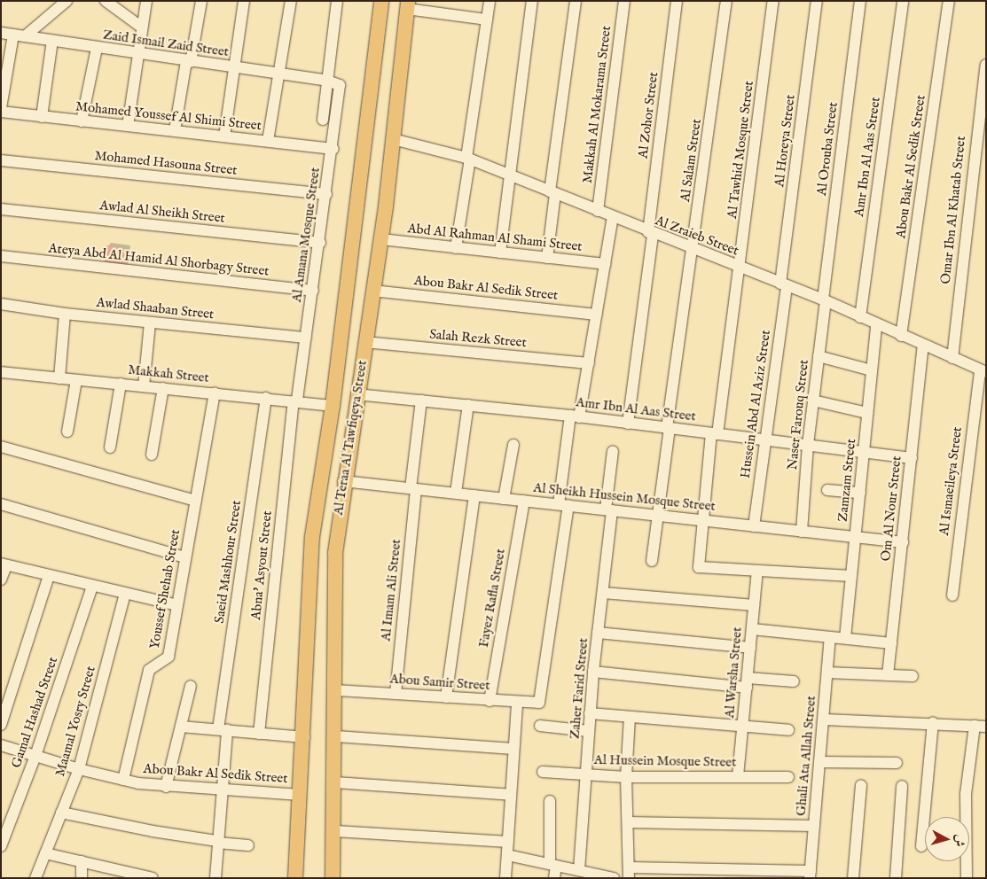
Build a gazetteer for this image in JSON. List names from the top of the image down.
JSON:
{
  "streets": {
    "main road": ["Al Teraa Al Tawfiqeya Street"],
    "street": [
      "Zaid Ismail Zaid Street",
      "Makkah Al Mokarama Street",
      "Al Zohor Street",
      "Mohamed Youssef Al Shimi Street",
      "Al Horeya Street",
      "Al Orouba Street",
      "Al Tawhid Mosque Street",
      "Amr Ibn Al Aas Street",
      "Al Salam Street",
      "Mohamed Hasouna Street",
      "Abou Bakr Al Sedik Street",
      "Omar Ibn Al Khatab Street",
      "Awlad Al Sheikh Street",
      "Al Amana Mosque Street",
      "Al Zraieb Street",
      "Abd Al Rahman Al Shami Street",
      "Ateya Abd Al Hamid Al Shorbagy Street",
      "Awlad Shaaban Street",
      "Salah Rezk Street",
      "Makkah Street",
      "Hussein Abd Al Aziz Street",
      "Naser Farouq Street",
      "Zamzam Street",
      "Al Ismaeileya Street",
      "Al Sheikh Hussein Mosque Street",
      "Om Al Nour Street",
      "Saeid Mashhour Street",
      "Abna' Asyout Street",
      "Youssef Shehab Street",
      "Al Imam Ali Street",
      "Fayez Rafla Street",
      "Al Warsha Street",
      "Abou Samir Street",
      "Zaher Farid Street",
      "Gamal Hashad Street",
      "Maamal Yosry Street",
      "Ghali Ata Allah Street",
      "Al Hussein Mosque Street"
    ]
  },
  "crossings": [
    ["Zaid Ismail Zaid Street", "Al Amana Mosque Street"],
    ["Makkah Al Mokarama Street", "Al Zraieb Street"],
    ["Al Zohor Street", "Amr Ibn Al Aas Street"],
    ["Al Zohor Street", "Al Zraieb Street"],
    ["Mohamed Youssef Al Shimi Street", "Al Amana Mosque Street"],
    ["Al Horeya Street", "Al Zraieb Street"],
    ["Al Horeya Street", "Hussein Abd Al Aziz Street"],
    ["Al Orouba Street", "Al Zraieb Street"],
    ["Al Orouba Street", "Naser Farouq Street"],
    ["Al Tawhid Mosque Street", "Amr Ibn Al Aas Street"],
    ["Al Tawhid Mosque Street", "Al Zraieb Street"],
    ["Al Tawhid Mosque Street", "Al Sheikh Hussein Mosque Street"],
    ["Al Tawhid Mosque Street", "Al Warsha Street"],
    ["Amr Ibn Al Aas Street", "Al Salam Street"],
    ["Amr Ibn Al Aas Street", "Al Zraieb Street"],
    ["Amr Ibn Al Aas Street", "Hussein Abd Al Aziz Street"],
    ["Amr Ibn Al Aas Street", "Naser Farouq Street"],
    ["Amr Ibn Al Aas Street", "Al Teraa Al Tawfiqeya Street"],
    ["Amr Ibn Al Aas Street", "Zamzam Street"],
    ["Amr Ibn Al Aas Street", "Om Al Nour Street"],
    ["Amr Ibn Al Aas Street", "Al Imam Ali Street"],
    ["Al Salam Street", "Al Zraieb Street"],
    ["Mohamed Hasouna Street", "Al Amana Mosque Street"],
    ["Abou Bakr Al Sedik Street", "Al Zraieb Street"],
    ["Abou Bakr Al Sedik Street", "Al Teraa Al Tawfiqeya Street"],
    ["Abou Bakr Al Sedik Street", "Saeid Mashhour Street"],
    ["Abou Bakr Al Sedik Street", "Youssef Shehab Street"],
    ["Abou Bakr Al Sedik Street", "Gamal Hashad Street"],
    ["Abou Bakr Al Sedik Street", "Maamal Yosry Street"],
    ["Omar Ibn Al Khatab Street", "Al Zraieb Street"],
    ["Awlad Al Sheikh Street", "Al Amana Mosque Street"],
    ["Al Amana Mosque Street", "Ateya Abd Al Hamid Al Shorbagy Street"],
    ["Al Amana Mosque Street", "Awlad Shaaban Street"],
    ["Al Amana Mosque Street", "Makkah Street"],
    ["Al Amana Mosque Street", "Abna' Asyout Street"],
    ["Al Zraieb Street", "Hussein Abd Al Aziz Street"],
    ["Al Zraieb Street", "Naser Farouq Street"],
    ["Al Zraieb Street", "Al Teraa Al Tawfiqeya Street"],
    ["Al Zraieb Street", "Zamzam Street"],
    ["Al Zraieb Street", "Al Ismaeileya Street"],
    ["Al Zraieb Street", "Om Al Nour Street"],
    ["Abd Al Rahman Al Shami Street", "Al Teraa Al Tawfiqeya Street"],
    ["Salah Rezk Street", "Al Teraa Al Tawfiqeya Street"],
    ["Makkah Street", "Al Teraa Al Tawfiqeya Street"],
    ["Makkah Street", "Saeid Mashhour Street"],
    ["Makkah Street", "Abna' Asyout Street"],
    ["Makkah Street", "Youssef Shehab Street"],
    ["Hussein Abd Al Aziz Street", "Al Sheikh Hussein Mosque Street"],
    ["Naser Farouq Street", "Al Sheikh Hussein Mosque Street"],
    ["Al Teraa Al Tawfiqeya Street", "Al Sheikh Hussein Mosque Street"],
    ["Al Teraa Al Tawfiqeya Street", "Abou Samir Street"],
    ["Zamzam Street", "Al Sheikh Hussein Mosque Street"],
    ["Al Sheikh Hussein Mosque Street", "Om Al Nour Street"],
    ["Al Sheikh Hussein Mosque Street", "Al Imam Ali Street"],
    ["Al Sheikh Hussein Mosque Street", "Fayez Rafla Street"],
    ["Al Sheikh Hussein Mosque Street", "Abou Samir Street"],
    ["Al Sheikh Hussein Mosque Street", "Zaher Farid Street"],
    ["Al Imam Ali Street", "Abou Samir Street"],
    ["Fayez Rafla Street", "Abou Samir Street"],
    ["Al Warsha Street", "Al Hussein Mosque Street"],
    ["Zaher Farid Street", "Al Hussein Mosque Street"]
  ],
  "north": "right"
}
